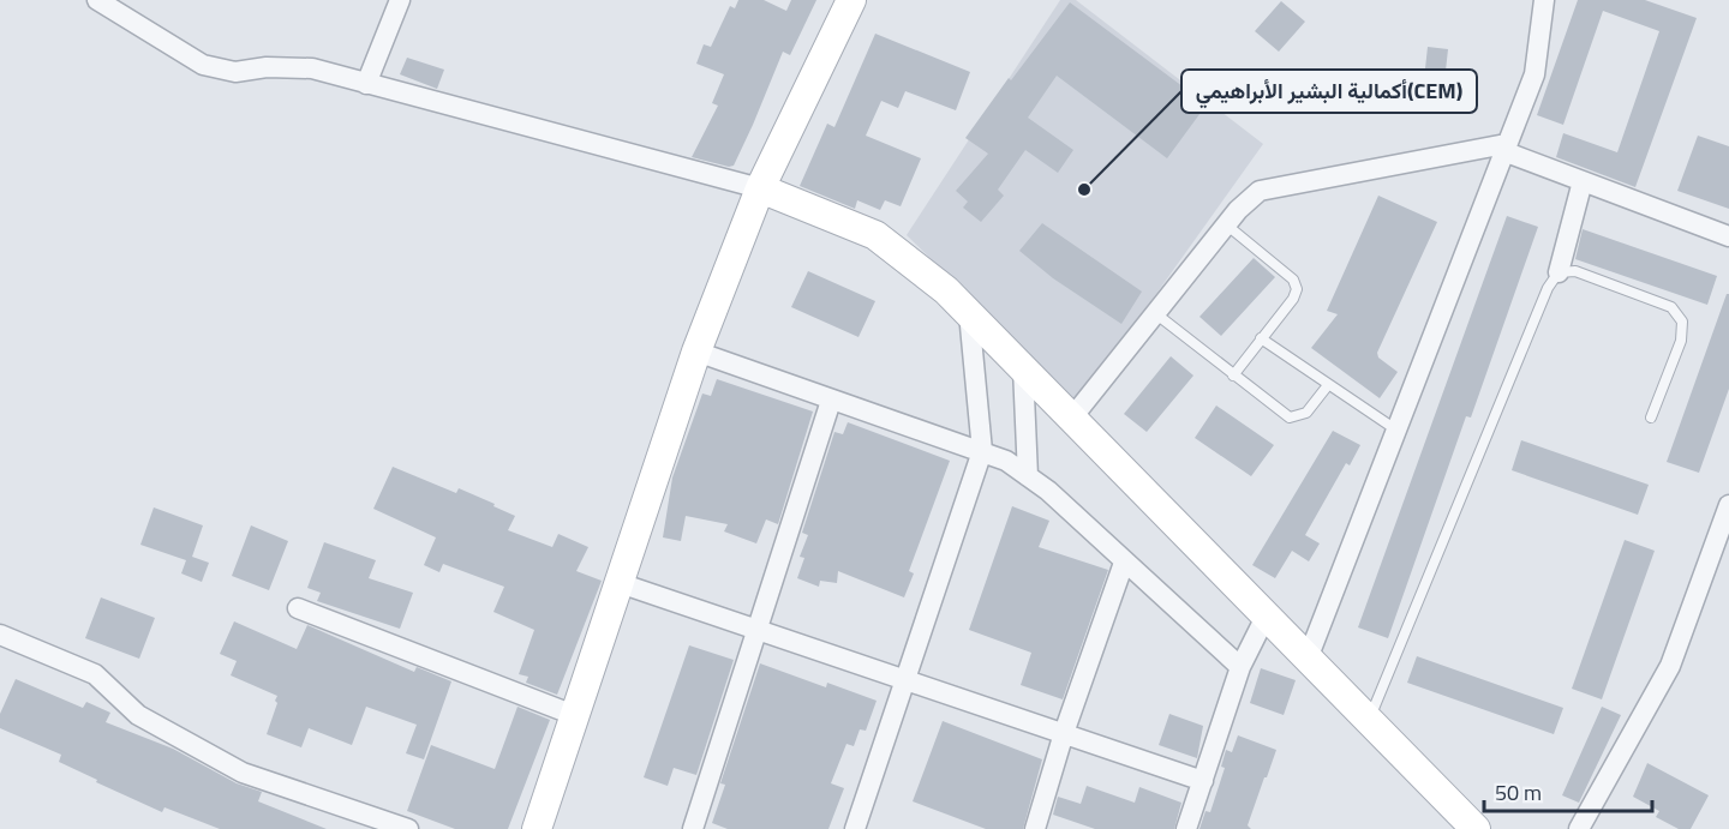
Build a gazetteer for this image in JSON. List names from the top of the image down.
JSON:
{
  "places": ["أكمالية البشير الأبراهيمي(CEM)"],
  "scale_bar": "50 m"
}
